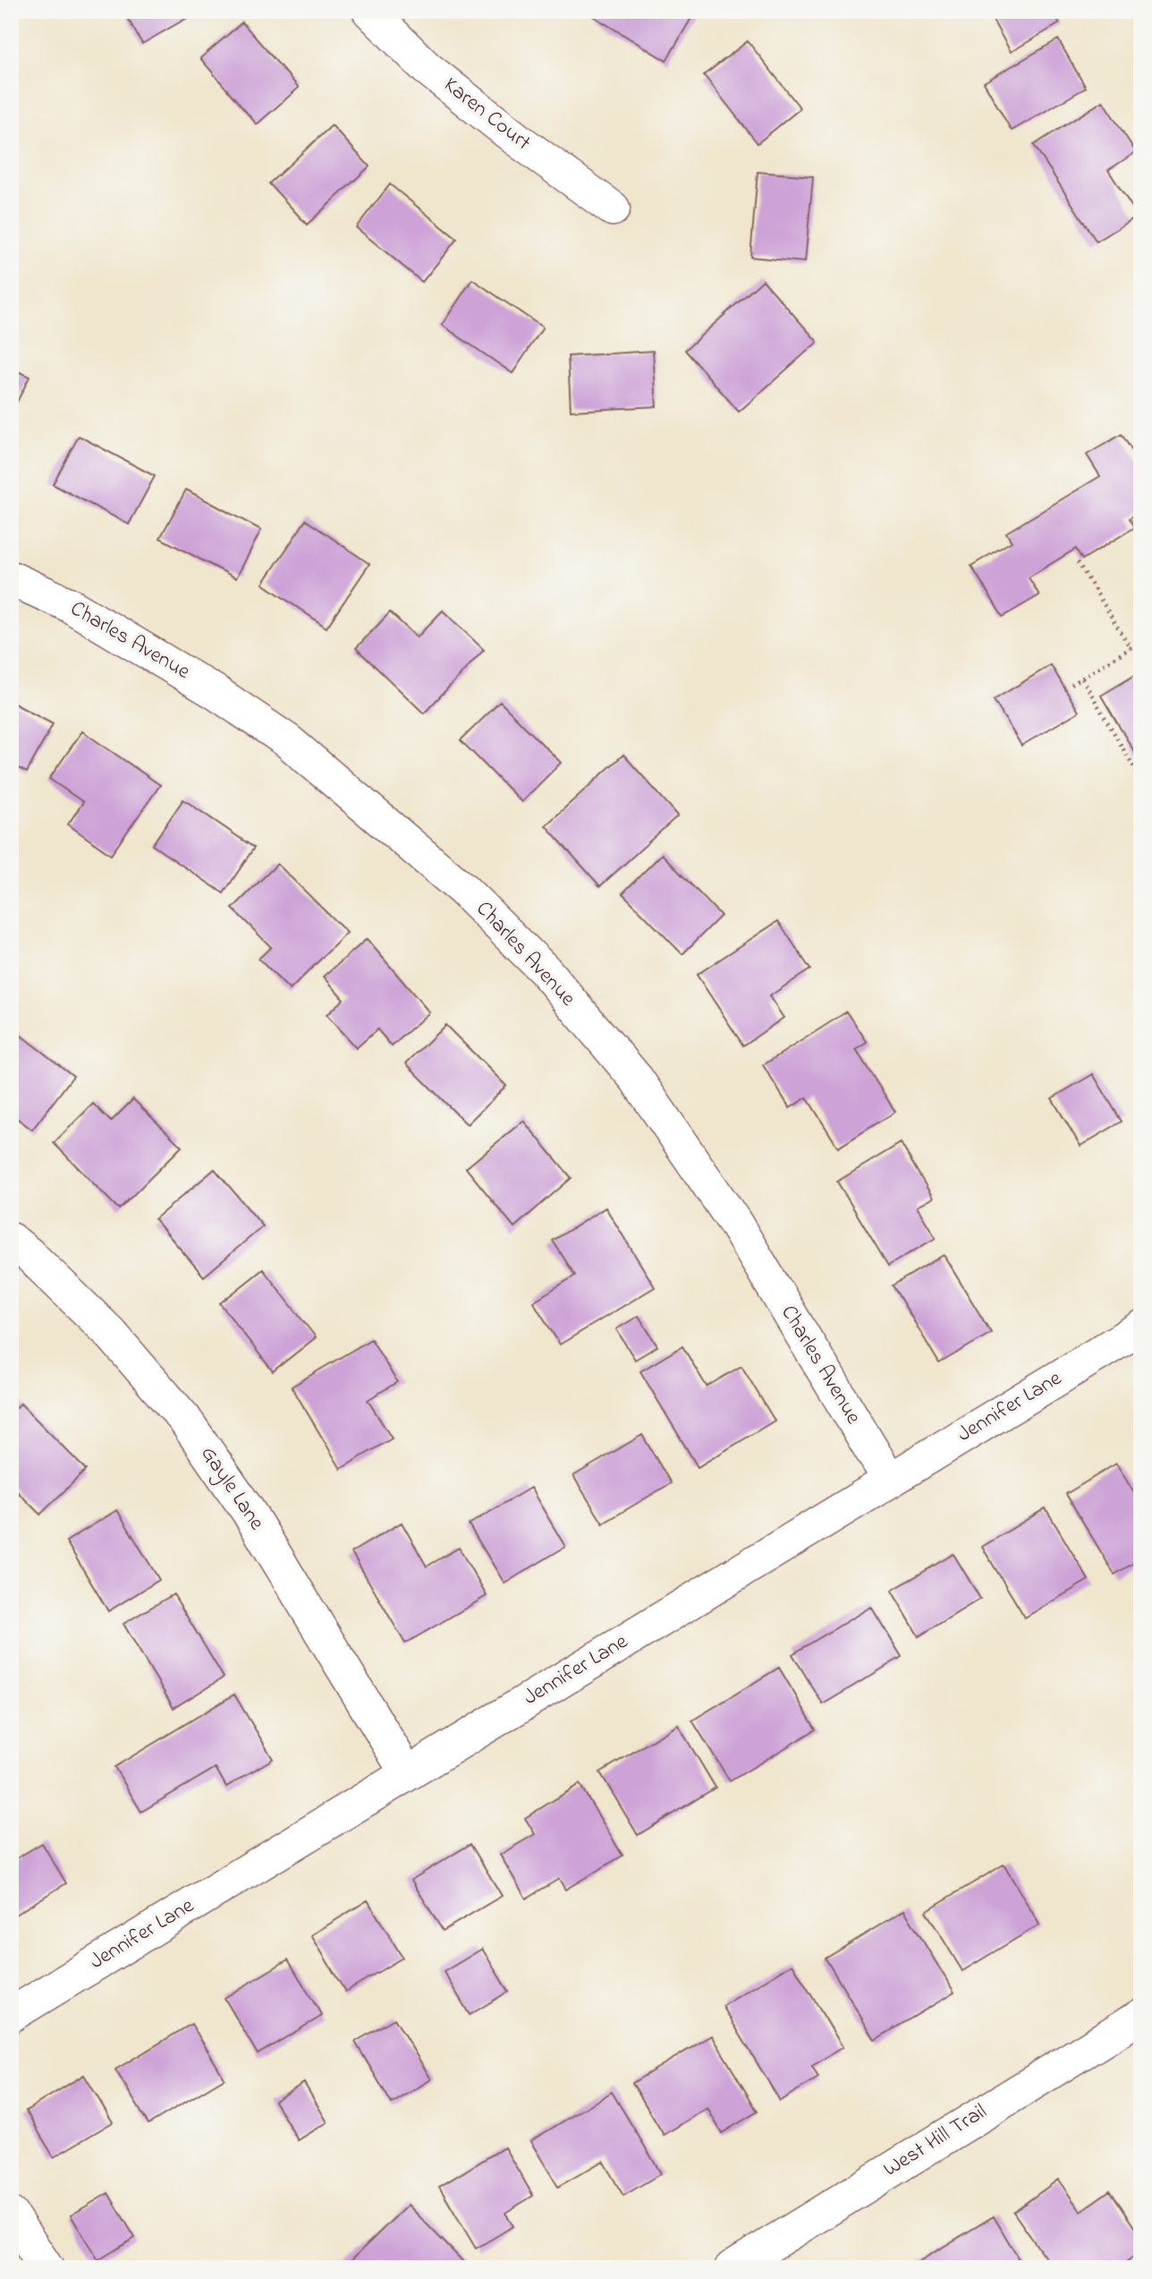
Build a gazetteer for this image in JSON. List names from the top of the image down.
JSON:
{
  "streets": {
    "street": [
      "Karen Court",
      "Charles Avenue",
      "Jennifer Lane",
      "Gayle Lane",
      "West Hill Trail"
    ]
  },
  "crossings": [
    ["Charles Avenue", "Jennifer Lane"],
    ["Jennifer Lane", "Gayle Lane"]
  ]
}
